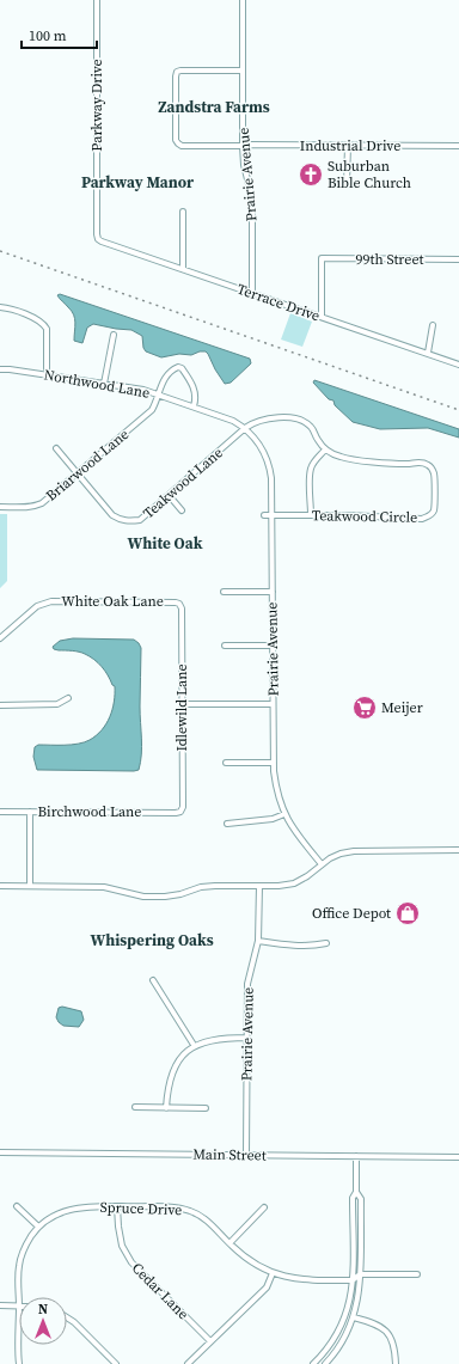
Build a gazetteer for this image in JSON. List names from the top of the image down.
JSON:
{
  "streets": {
    "street": [
      "Parkway Drive",
      "Industrial Drive",
      "Prairie Avenue",
      "99th Street",
      "Terrace Drive",
      "Northwood Lane",
      "Briarwood Lane",
      "Teakwood Lane",
      "Teakwood Circle",
      "White Oak Lane",
      "Idlewild Lane",
      "Birchwood Lane",
      "Main Street",
      "Spruce Drive",
      "Cedar Lane"
    ]
  },
  "crossings": [
    ["Parkway Drive", "Terrace Drive"],
    ["Industrial Drive", "Prairie Avenue"],
    ["Prairie Avenue", "Terrace Drive"],
    ["Prairie Avenue", "Northwood Lane"],
    ["Prairie Avenue", "Teakwood Lane"],
    ["Prairie Avenue", "Teakwood Circle"],
    ["Prairie Avenue", "Main Street"],
    ["99th Street", "Terrace Drive"],
    ["Northwood Lane", "Briarwood Lane"],
    ["Northwood Lane", "Teakwood Lane"],
    ["Briarwood Lane", "Teakwood Lane"],
    ["White Oak Lane", "Idlewild Lane"],
    ["Idlewild Lane", "Birchwood Lane"],
    ["Spruce Drive", "Cedar Lane"]
  ],
  "districts": [
    "Zandstra Farms",
    "Parkway Manor",
    "White Oak",
    "Whispering Oaks"
  ],
  "places": {
    "church": ["Suburban Bible Church"],
    "supermarket": ["Meijer"],
    "shop": ["Office Depot"]
  },
  "scale_bar": "100 m",
  "north": "top"
}
